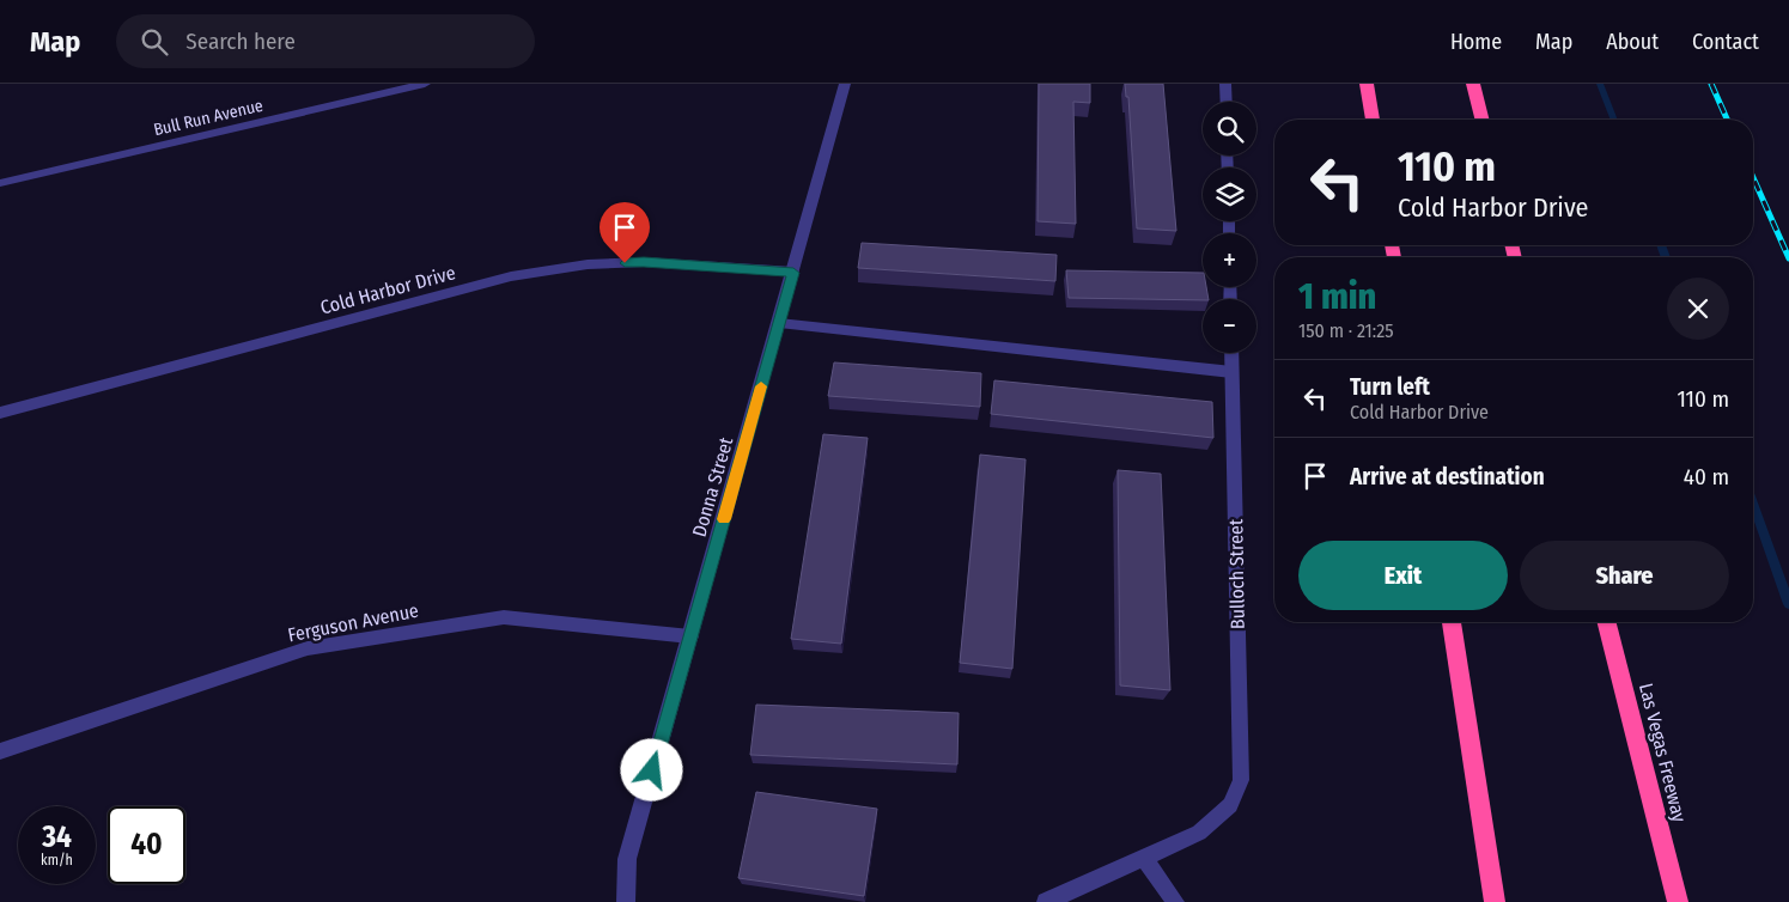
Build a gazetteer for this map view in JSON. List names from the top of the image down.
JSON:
{
  "streets": {
    "highway": ["Las Vegas Freeway"],
    "street": [
      "Bull Run Avenue",
      "Cold Harbor Drive",
      "Donna Street",
      "Bulloch Street",
      "Ferguson Avenue"
    ]
  },
  "crossings": [
    ["Cold Harbor Drive", "Donna Street"],
    ["Donna Street", "Ferguson Avenue"]
  ],
  "page": {
    "header": "Map",
    "search": "Search here",
    "nav": [
      "Home",
      "Map",
      "About",
      "Contact"
    ],
    "map_buttons": ["+", "−"],
    "turn": ["110 m", "Cold Harbor Drive"],
    "heading": ["1 min", "150 m · 21:25"],
    "list": [
      {
        "name": "Turn left",
        "note": "Cold Harbor Drive",
        "value": "110 m"
      },
      {
        "name": "Arrive at destination",
        "value": "40 m"
      }
    ],
    "buttons": ["Exit", "Share"],
    "speed": "34 km/h",
    "limit": "40"
  }
}
